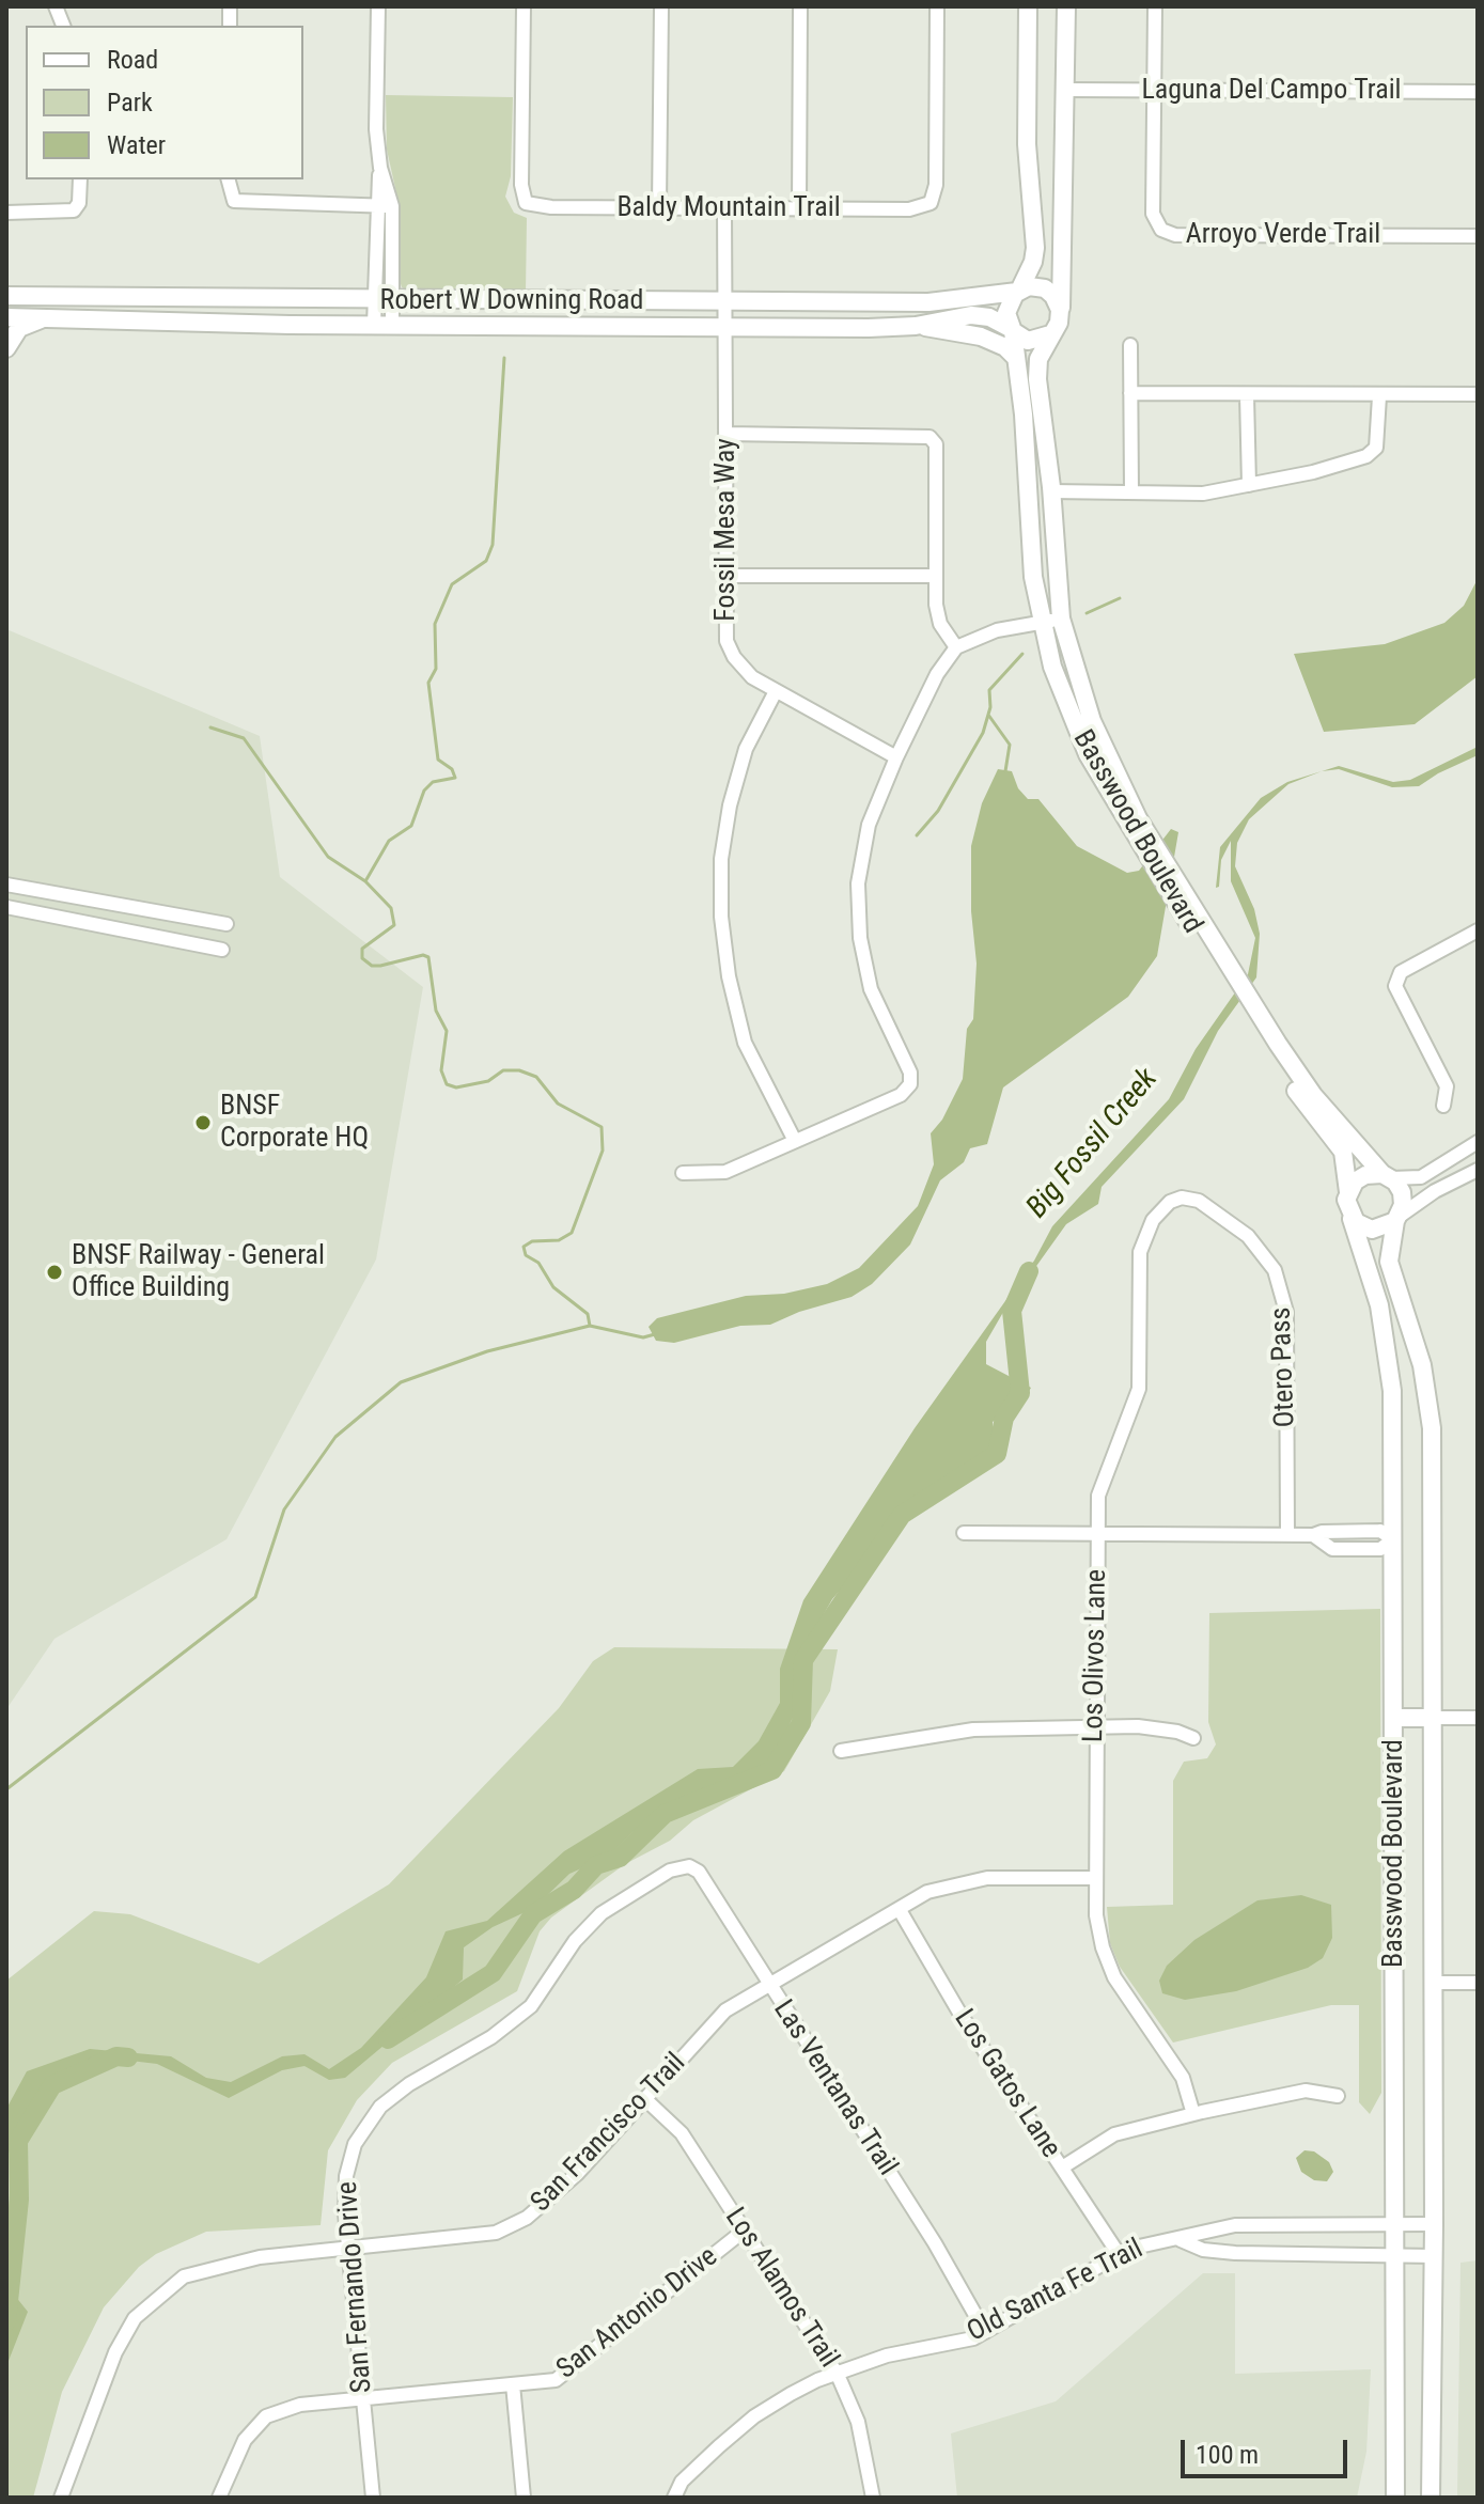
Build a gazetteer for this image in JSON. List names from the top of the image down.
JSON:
{
  "streets": {
    "main road": ["Robert W Downing Road", "Basswood Boulevard"],
    "street": [
      "Laguna Del Campo Trail",
      "Baldy Mountain Trail",
      "Arroyo Verde Trail",
      "Fossil Mesa Way",
      "Otero Pass",
      "Los Olivos Lane",
      "Los Gatos Lane",
      "Las Ventanas Trail",
      "San Francisco Trail",
      "San Fernando Drive",
      "Los Alamos Trail",
      "Old Santa Fe Trail",
      "San Antonio Drive"
    ]
  },
  "crossings": [
    ["Laguna Del Campo Trail", "Arroyo Verde Trail"],
    ["Baldy Mountain Trail", "Fossil Mesa Way"],
    ["Robert W Downing Road", "Fossil Mesa Way"],
    ["Robert W Downing Road", "Basswood Boulevard"],
    ["Basswood Boulevard", "Old Santa Fe Trail"],
    ["Otero Pass", "Los Olivos Lane"],
    ["Los Olivos Lane", "San Francisco Trail"],
    ["Los Gatos Lane", "San Francisco Trail"],
    ["Los Gatos Lane", "Old Santa Fe Trail"],
    ["Las Ventanas Trail", "San Francisco Trail"],
    ["Las Ventanas Trail", "San Fernando Drive"],
    ["Las Ventanas Trail", "Old Santa Fe Trail"],
    ["San Francisco Trail", "San Fernando Drive"],
    ["San Francisco Trail", "Los Alamos Trail"],
    ["San Fernando Drive", "San Antonio Drive"],
    ["Los Alamos Trail", "Old Santa Fe Trail"],
    ["Los Alamos Trail", "San Antonio Drive"]
  ],
  "water": ["Big Fossil Creek"],
  "places": ["BNSF Corporate HQ", "BNSF Railway - General Office Building"],
  "legend": ["Road", "Park", "Water"],
  "scale_bar": "100 m"
}
